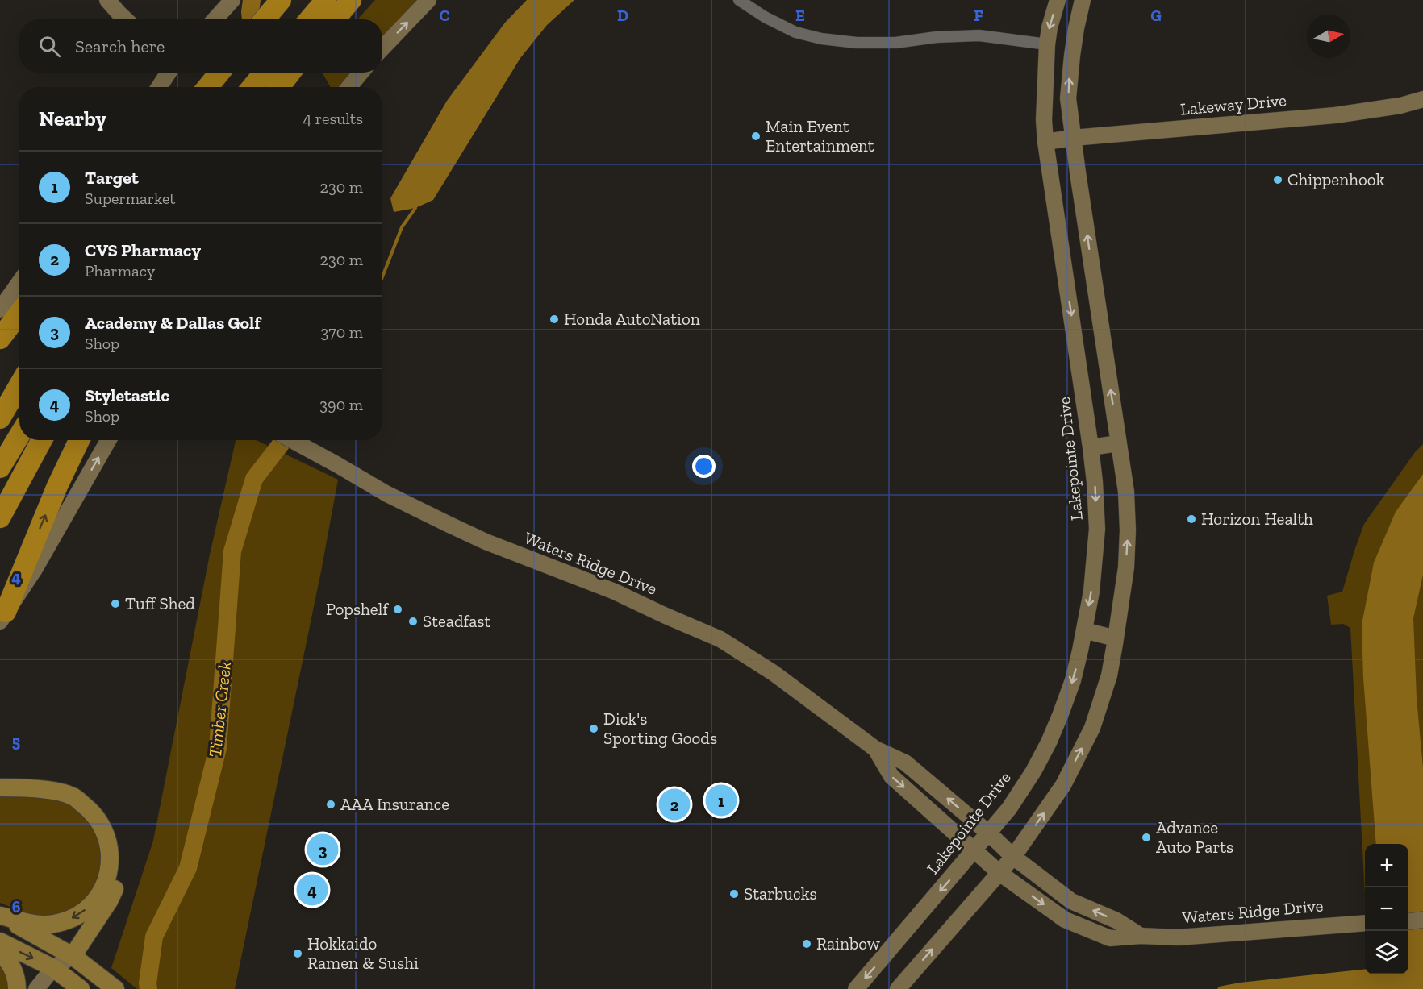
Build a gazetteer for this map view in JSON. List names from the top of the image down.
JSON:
{
  "streets": {
    "main road": ["Lakeway Drive", "Lakepointe Drive", "Waters Ridge Drive"]
  },
  "crossings": [
    ["Lakeway Drive", "Lakepointe Drive"],
    ["Lakepointe Drive", "Waters Ridge Drive"]
  ],
  "water": ["Timber Creek"],
  "places": [
    "Main Event Entertainment",
    "Chippenhook",
    "Honda AutoNation",
    "Horizon Health",
    "Tuff Shed",
    "Popshelf",
    "Steadfast",
    "Dick's Sporting Goods",
    "AAA Insurance",
    "Advance Auto Parts",
    "Starbucks",
    "Rainbow",
    "Hokkaido Ramen & Sushi"
  ],
  "north": "right",
  "page": {
    "search": "Search here",
    "heading": ["Nearby", "4 results"],
    "list": [
      {
        "mark": "1",
        "name": "Target",
        "note": "Supermarket",
        "value": "230 m"
      },
      {
        "mark": "2",
        "name": "CVS Pharmacy",
        "note": "Pharmacy",
        "value": "230 m"
      },
      {
        "mark": "3",
        "name": "Academy & Dallas Golf",
        "note": "Shop",
        "value": "370 m"
      },
      {
        "mark": "4",
        "name": "Styletastic",
        "note": "Shop",
        "value": "390 m"
      }
    ],
    "pins": [
      "1",
      "2",
      "3",
      "4"
    ],
    "map_buttons": ["+", "−"]
  },
  "grid": {
    "columns": [
      "C",
      "D",
      "E",
      "F",
      "G"
    ],
    "rows": ["4", "5", "6"]
  }
}
